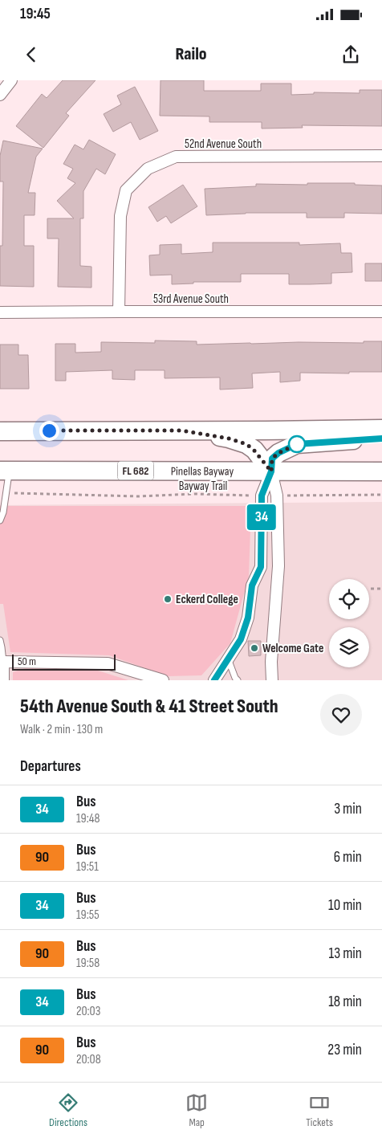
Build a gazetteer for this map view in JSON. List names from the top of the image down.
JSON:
{
  "streets": {
    "main road": ["FL 682", "Pinellas Bayway"],
    "street": ["52nd Avenue South", "53rd Avenue South"],
    "path": ["Bayway Trail"]
  },
  "crossings": [
    ["52nd Avenue South", "53rd Avenue South"]
  ],
  "places": ["Eckerd College", "Welcome Gate"],
  "lines": ["bus line 34"],
  "scale_bar": "50 m",
  "page": {
    "status": "19:45",
    "header": "Railo",
    "on_map": "34",
    "scale": "50 m",
    "heading": [
      ["54th Avenue South & 41 Street South", "Walk · 2 min · 130 m"],
      "Departures"
    ],
    "list": [
      {
        "mark": "34",
        "name": "Bus",
        "note": "19:48",
        "value": "3 min"
      },
      {
        "mark": "90",
        "name": "Bus",
        "note": "19:51",
        "value": "6 min"
      },
      {
        "mark": "34",
        "name": "Bus",
        "note": "19:55",
        "value": "10 min"
      },
      {
        "mark": "90",
        "name": "Bus",
        "note": "19:58",
        "value": "13 min"
      },
      {
        "mark": "34",
        "name": "Bus",
        "note": "20:03",
        "value": "18 min"
      },
      {
        "mark": "90",
        "name": "Bus",
        "note": "20:08",
        "value": "23 min"
      }
    ],
    "tabs": ["Directions", "Map", "Tickets"]
  }
}
